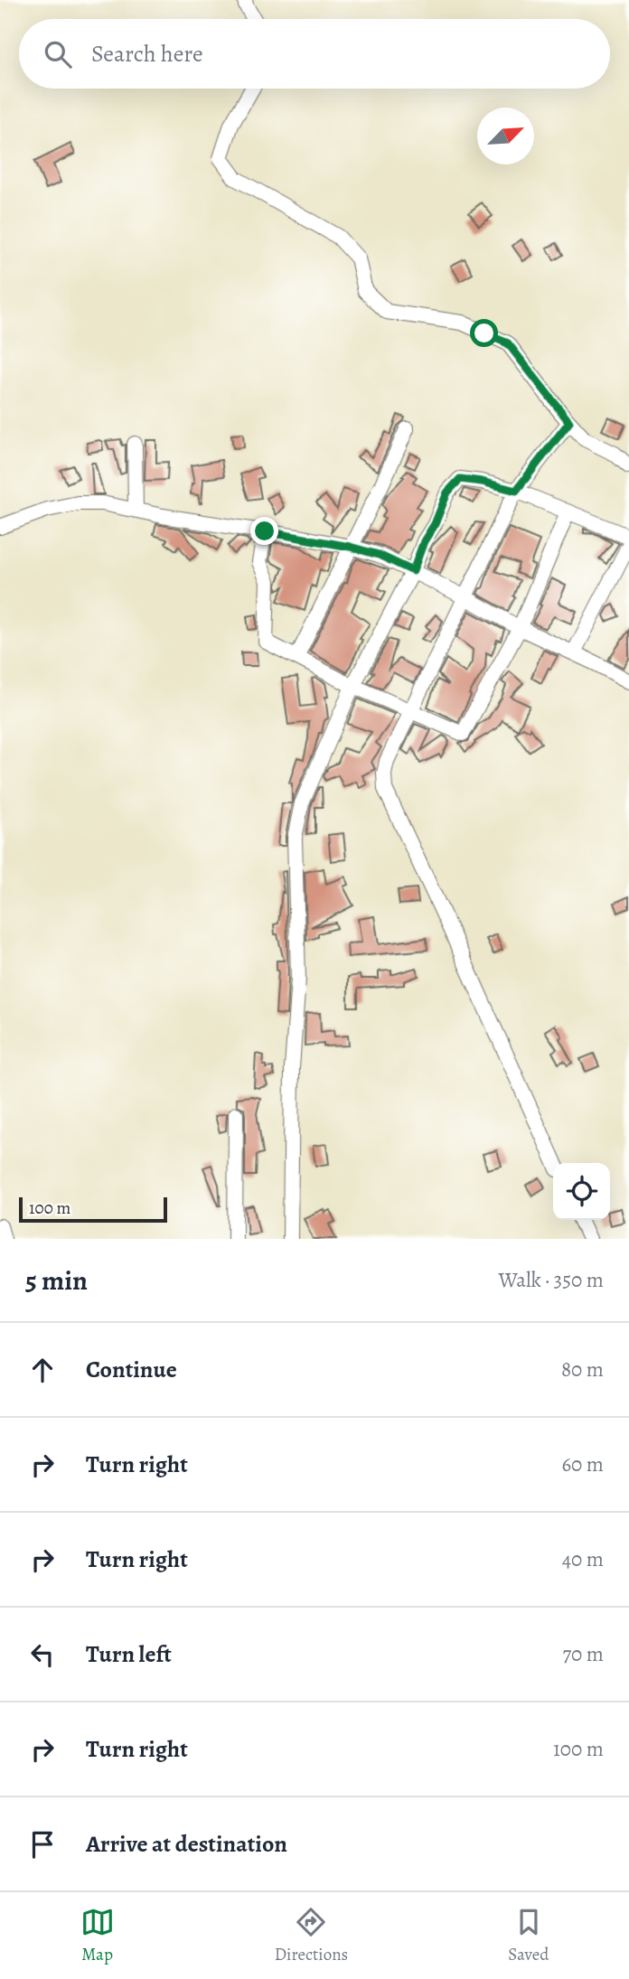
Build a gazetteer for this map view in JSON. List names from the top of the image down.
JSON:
{
  "scale_bar": "100 m",
  "north": "top right",
  "page": {
    "search": "Search here",
    "scale": "100 m",
    "heading": ["5 min", "Walk · 350 m"],
    "list": [
      ["Continue", "80 m"],
      ["Turn right", "60 m"],
      ["Turn right", "40 m"],
      ["Turn left", "70 m"],
      ["Turn right", "100 m"],
      "Arrive at destination"
    ],
    "nav": ["Map", "Directions", "Saved"]
  }
}
